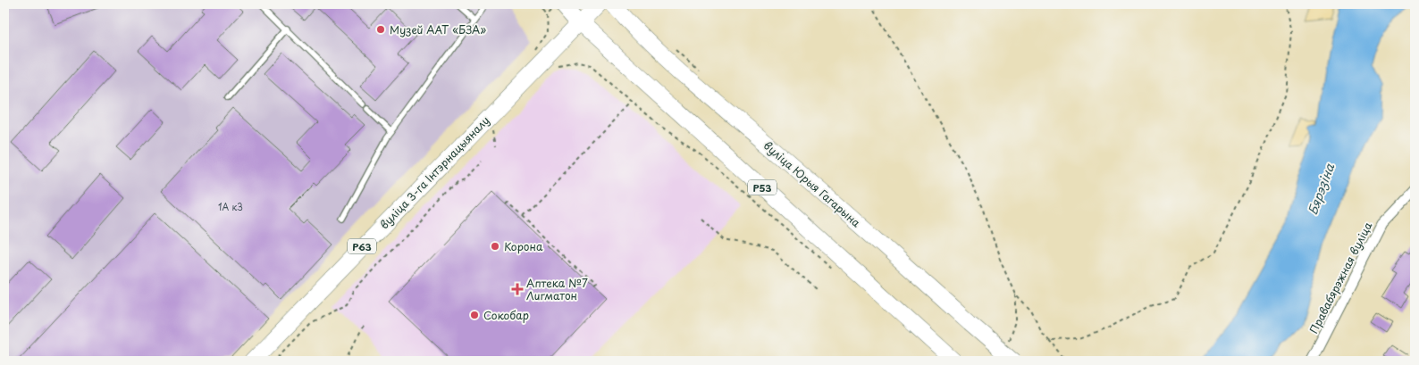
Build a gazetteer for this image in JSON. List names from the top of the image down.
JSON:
{
  "streets": {
    "main road": [
      "вуліца 3-га Інтэрнацыяналу",
      "вуліца Юрыя Гагарына",
      "Р53",
      "Р63"
    ],
    "street": ["Правабярэжная вуліца"]
  },
  "crossings": [
    ["вуліца 3-га Інтэрнацыяналу", "Р53"]
  ],
  "water": ["Бярэзіна"],
  "places": {
    "other": ["Музей ААТ «БЗА»", "Корона", "Сокобар"],
    "health": ["Аптека №7 Лигматон"]
  },
  "house_numbers": ["1А к3"]
}
